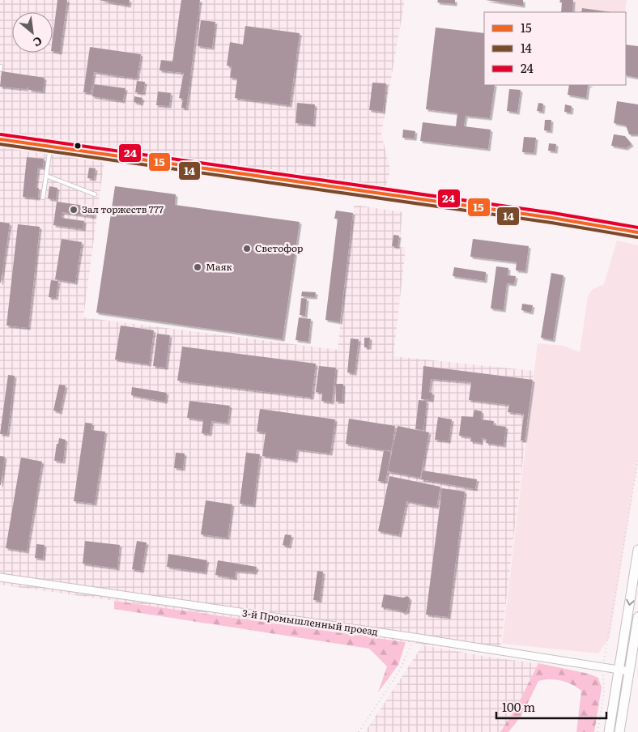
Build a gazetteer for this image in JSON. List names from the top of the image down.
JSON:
{
  "streets": {
    "street": ["3-й Промышленный проезд"]
  },
  "places": ["Зал торжеств 777", "Светофор", "Маяк"],
  "lines": ["transit line 24", "transit line 15", "transit line 14"],
  "legend": ["15", "14", "24"],
  "scale_bar": "100 m",
  "north": "bottom right"
}
